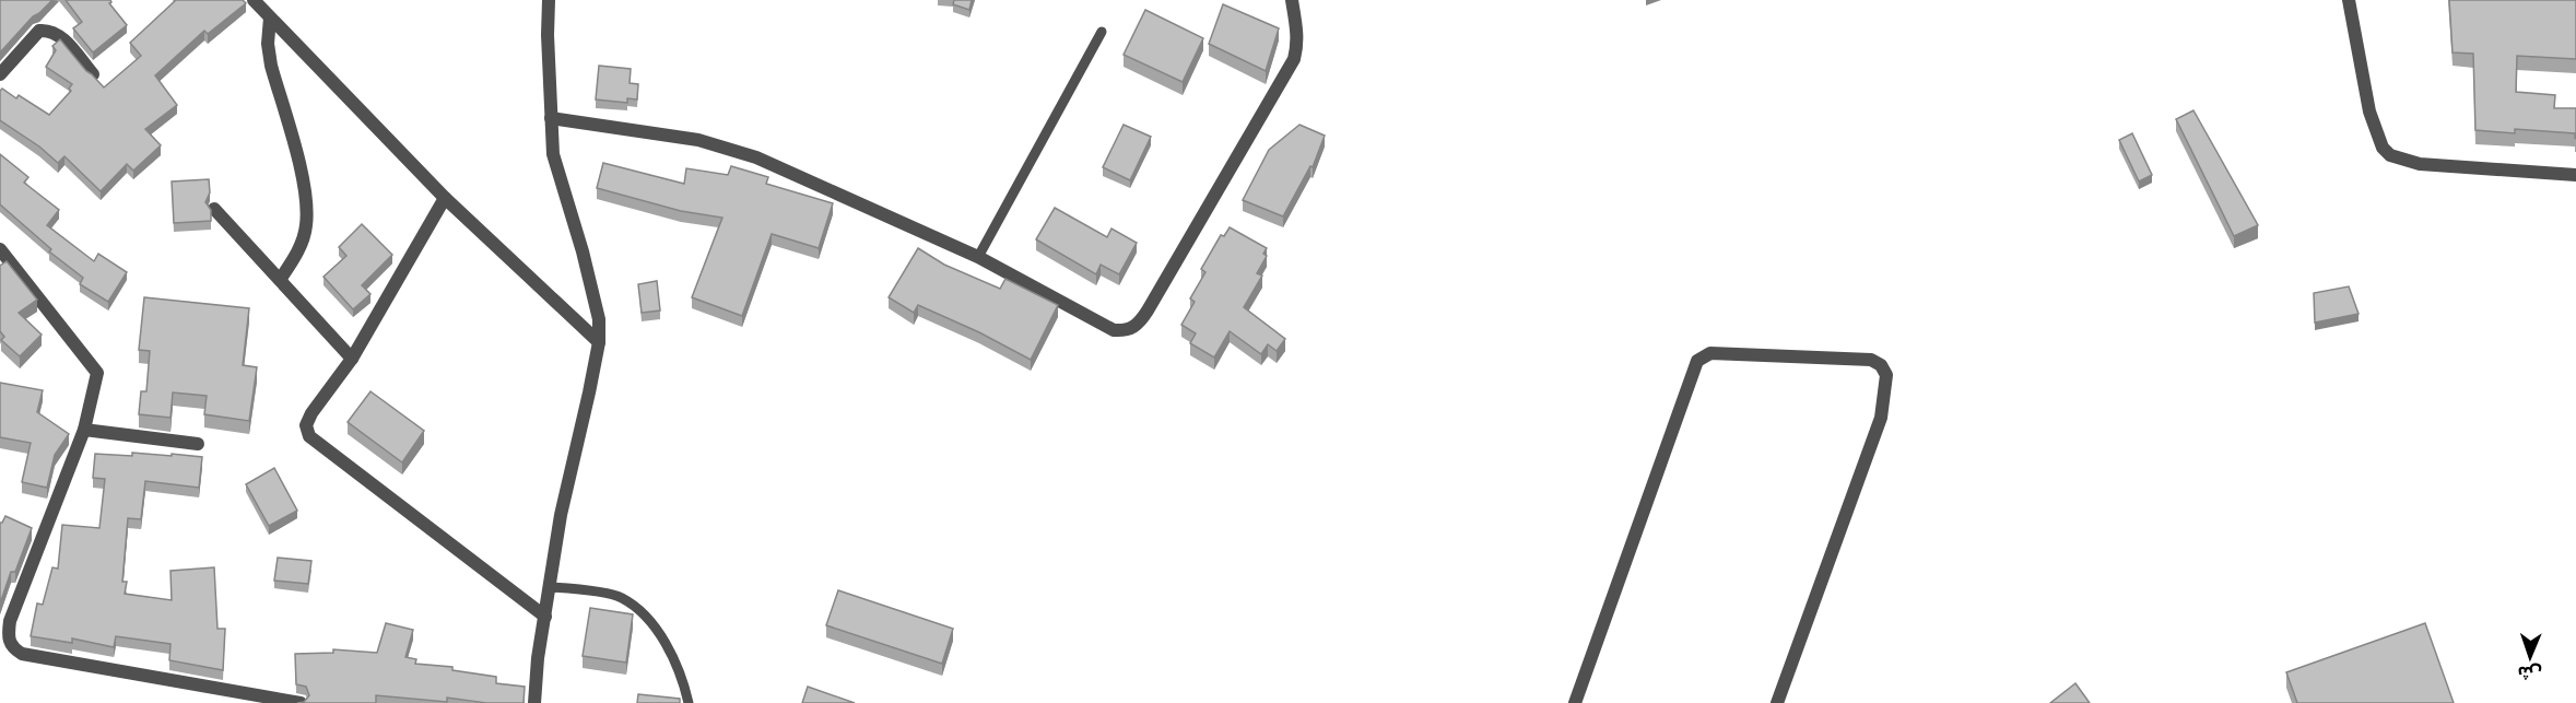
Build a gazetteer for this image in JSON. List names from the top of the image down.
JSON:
{
  "north": "bottom"
}
